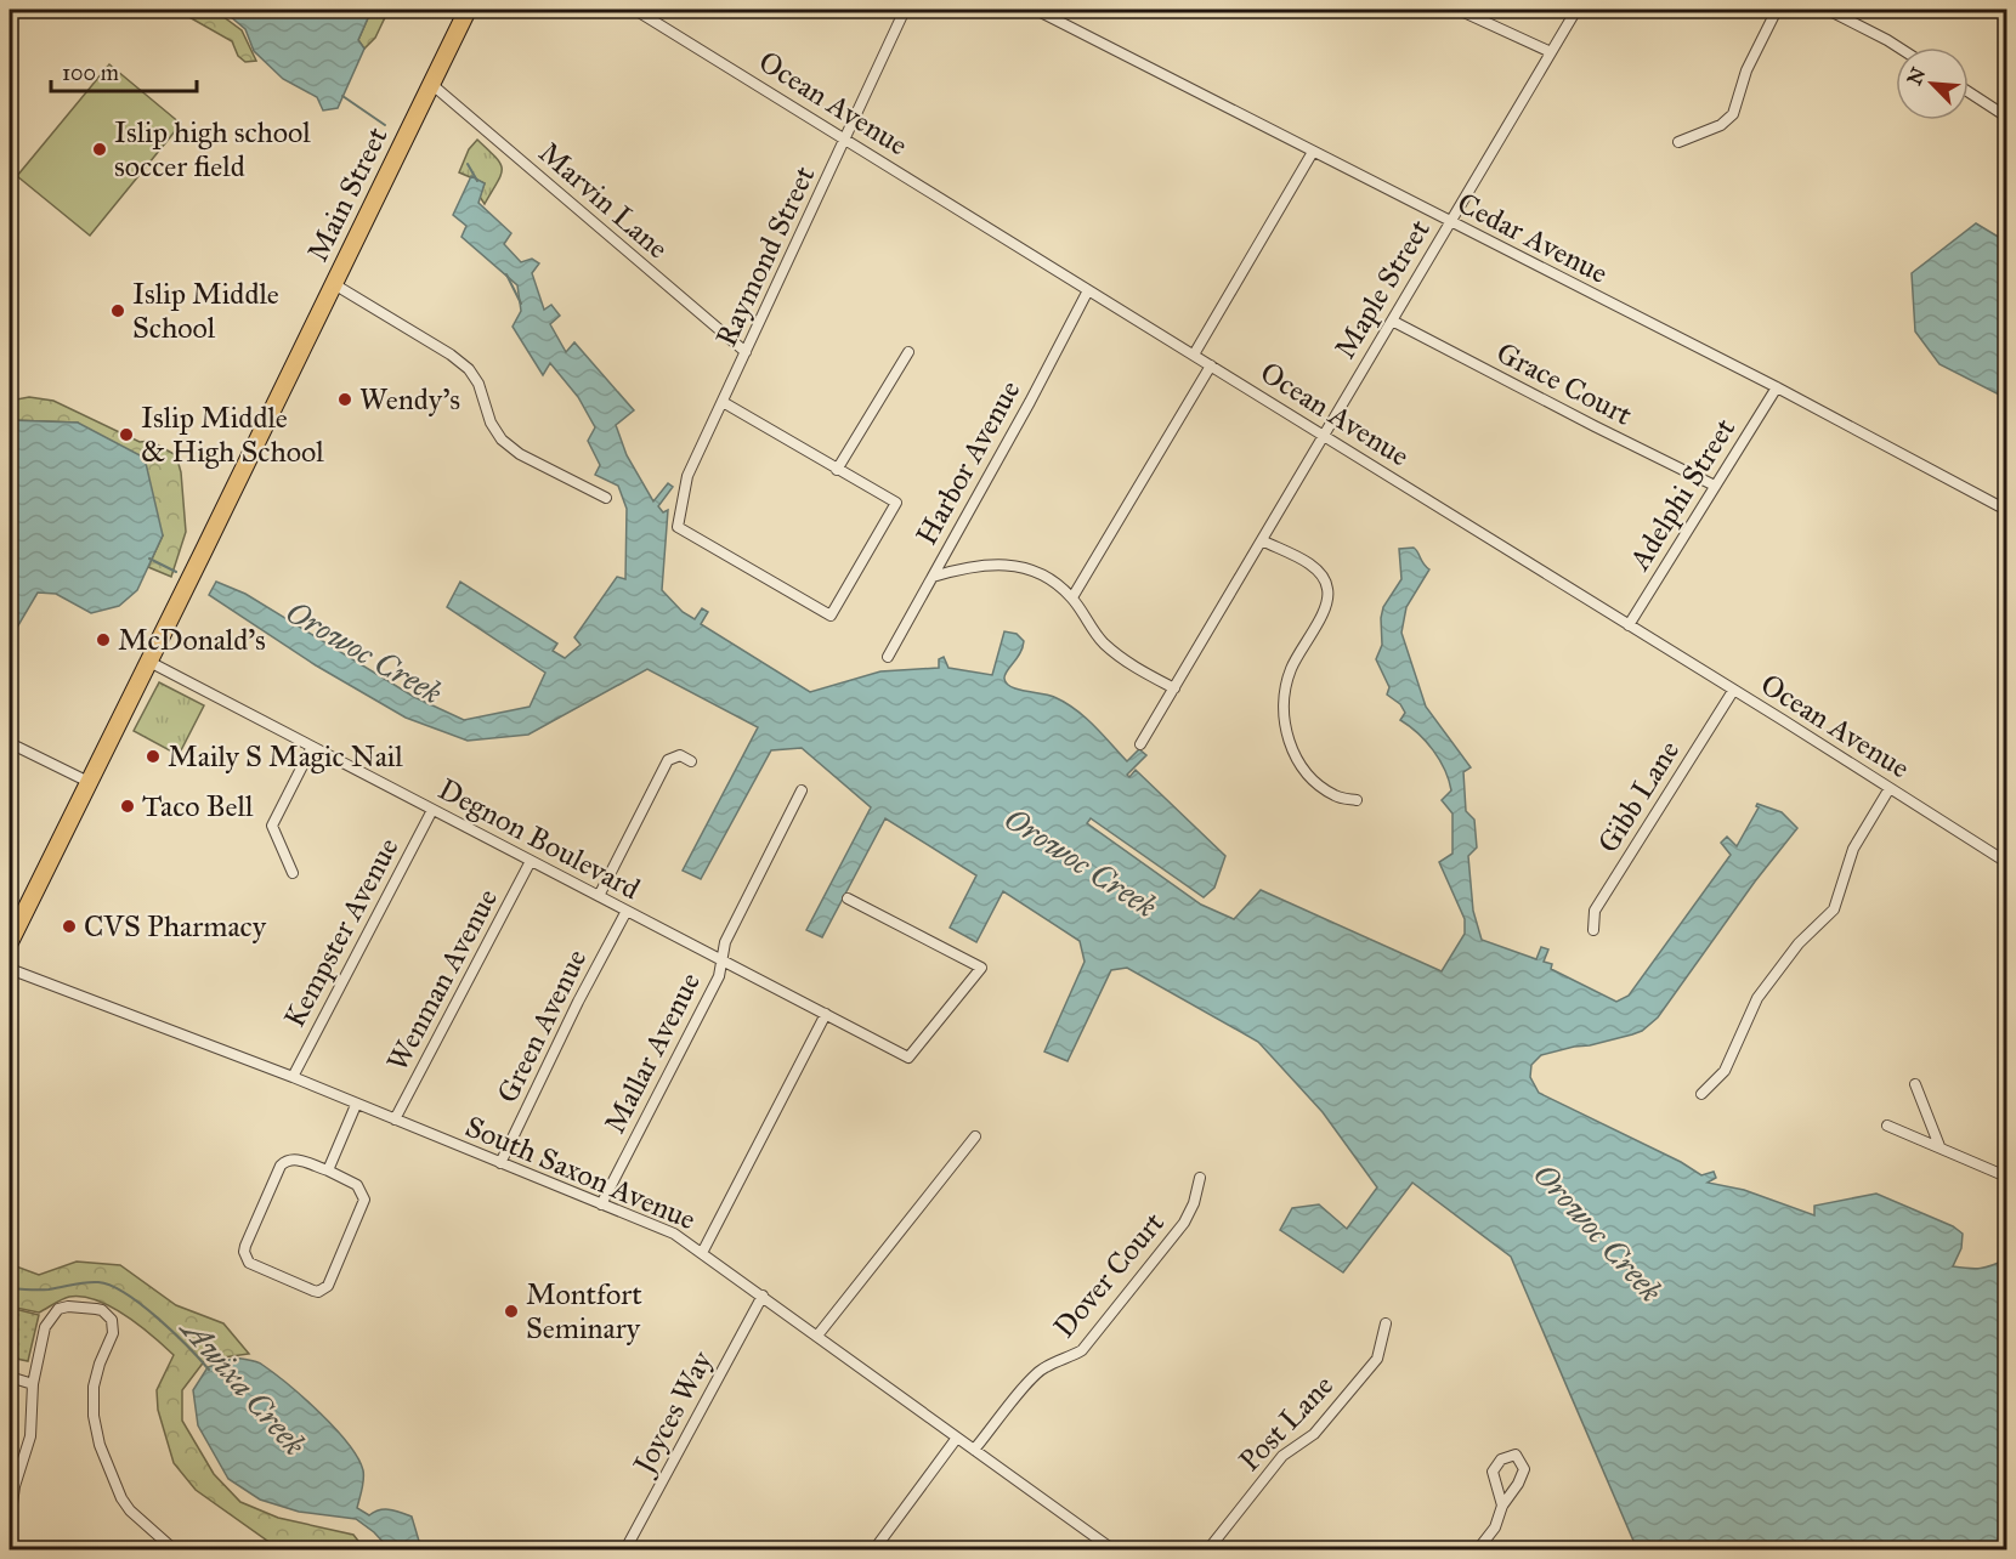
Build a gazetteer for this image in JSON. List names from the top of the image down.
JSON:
{
  "streets": {
    "main road": ["Main Street"],
    "street": [
      "Ocean Avenue",
      "Marvin Lane",
      "Cedar Avenue",
      "Raymond Street",
      "Maple Street",
      "Grace Court",
      "Harbor Avenue",
      "Adelphi Street",
      "Gibb Lane",
      "Degnon Boulevard",
      "Kempster Avenue",
      "Wenman Avenue",
      "Green Avenue",
      "Mallar Avenue",
      "South Saxon Avenue",
      "Dover Court",
      "Joyces Way",
      "Post Lane"
    ]
  },
  "crossings": [
    ["Ocean Avenue", "Raymond Street"],
    ["Ocean Avenue", "Maple Street"],
    ["Ocean Avenue", "Harbor Avenue"],
    ["Ocean Avenue", "Adelphi Street"],
    ["Ocean Avenue", "Gibb Lane"],
    ["Main Street", "Marvin Lane"],
    ["Main Street", "Degnon Boulevard"],
    ["Marvin Lane", "Raymond Street"],
    ["Cedar Avenue", "Maple Street"],
    ["Cedar Avenue", "Adelphi Street"],
    ["Maple Street", "Grace Court"],
    ["Grace Court", "Adelphi Street"],
    ["Degnon Boulevard", "Kempster Avenue"],
    ["Degnon Boulevard", "Wenman Avenue"],
    ["Degnon Boulevard", "Green Avenue"],
    ["Degnon Boulevard", "Mallar Avenue"],
    ["Kempster Avenue", "South Saxon Avenue"],
    ["Wenman Avenue", "South Saxon Avenue"],
    ["Green Avenue", "South Saxon Avenue"],
    ["Mallar Avenue", "South Saxon Avenue"],
    ["South Saxon Avenue", "Dover Court"],
    ["South Saxon Avenue", "Joyces Way"]
  ],
  "water": ["Orowoc Creek", "Awixa Creek"],
  "places": [
    "Islip high school soccer field",
    "Islip Middle School",
    "Wendy's",
    "Islip Middle & High School",
    "McDonald's",
    "Maily S Magic Nail",
    "Taco Bell",
    "CVS Pharmacy",
    "Montfort Seminary"
  ],
  "scale_bar": "100 m",
  "north": "top left"
}
